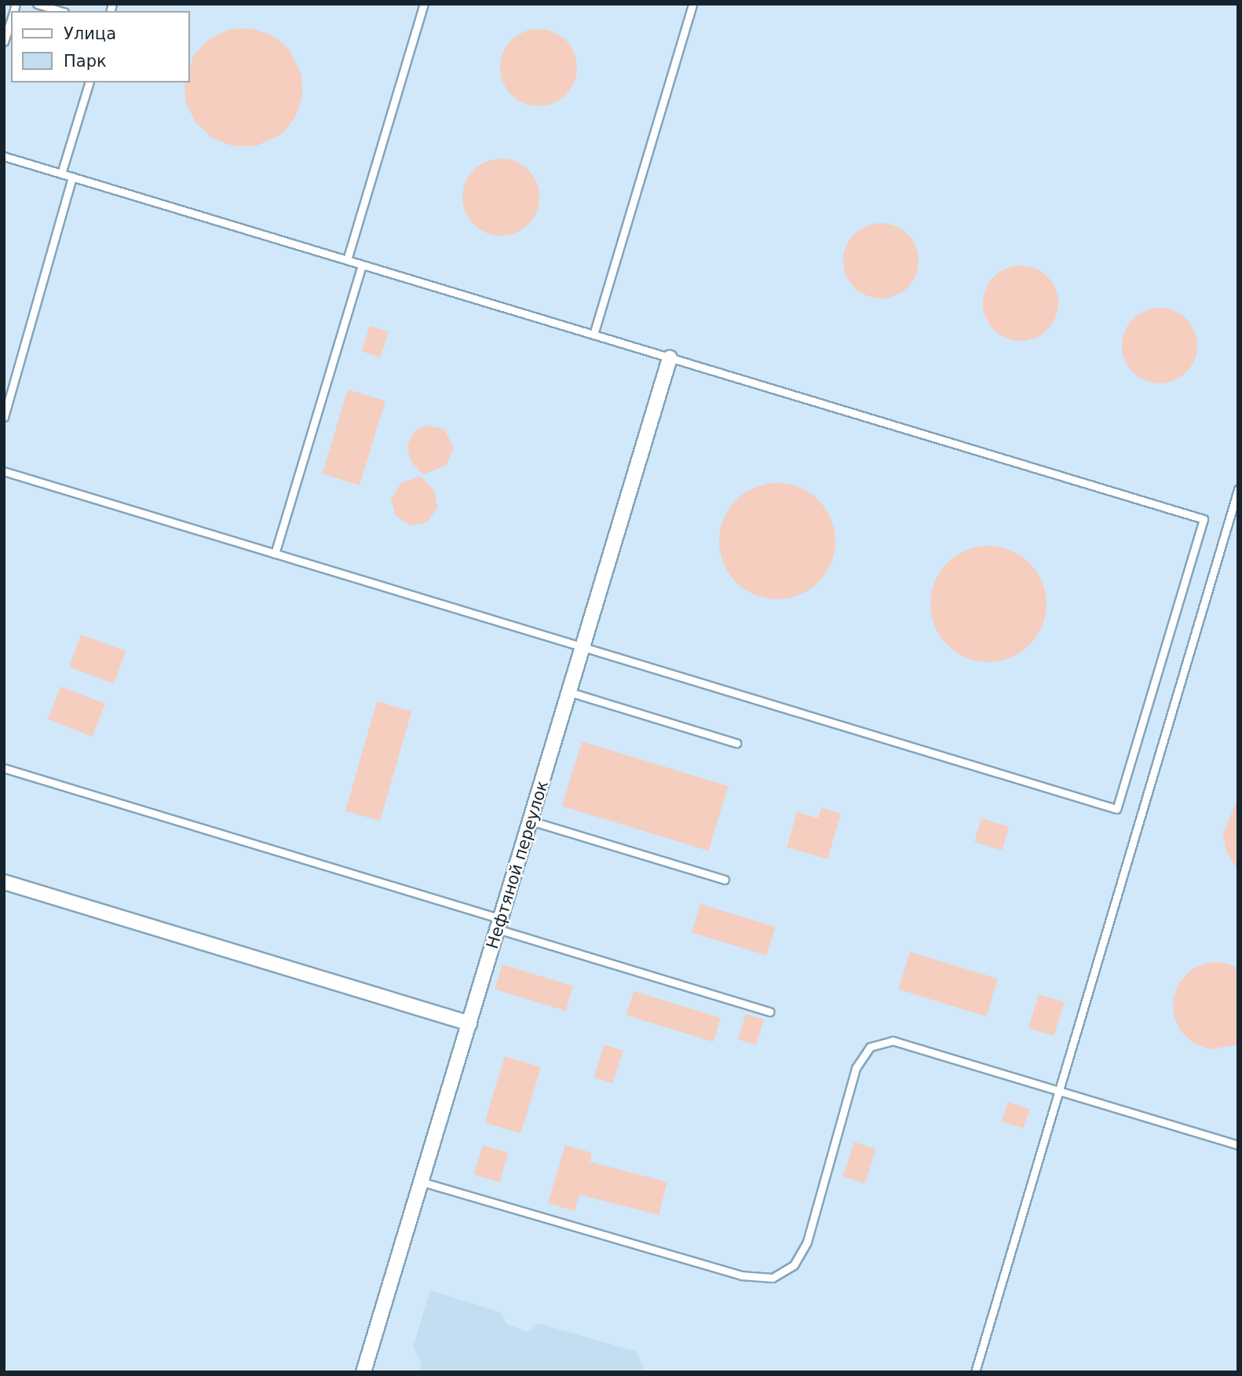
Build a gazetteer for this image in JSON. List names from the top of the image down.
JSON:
{
  "streets": {
    "street": ["Нефтяной переулок"]
  },
  "legend": ["Улица", "Парк"]
}
